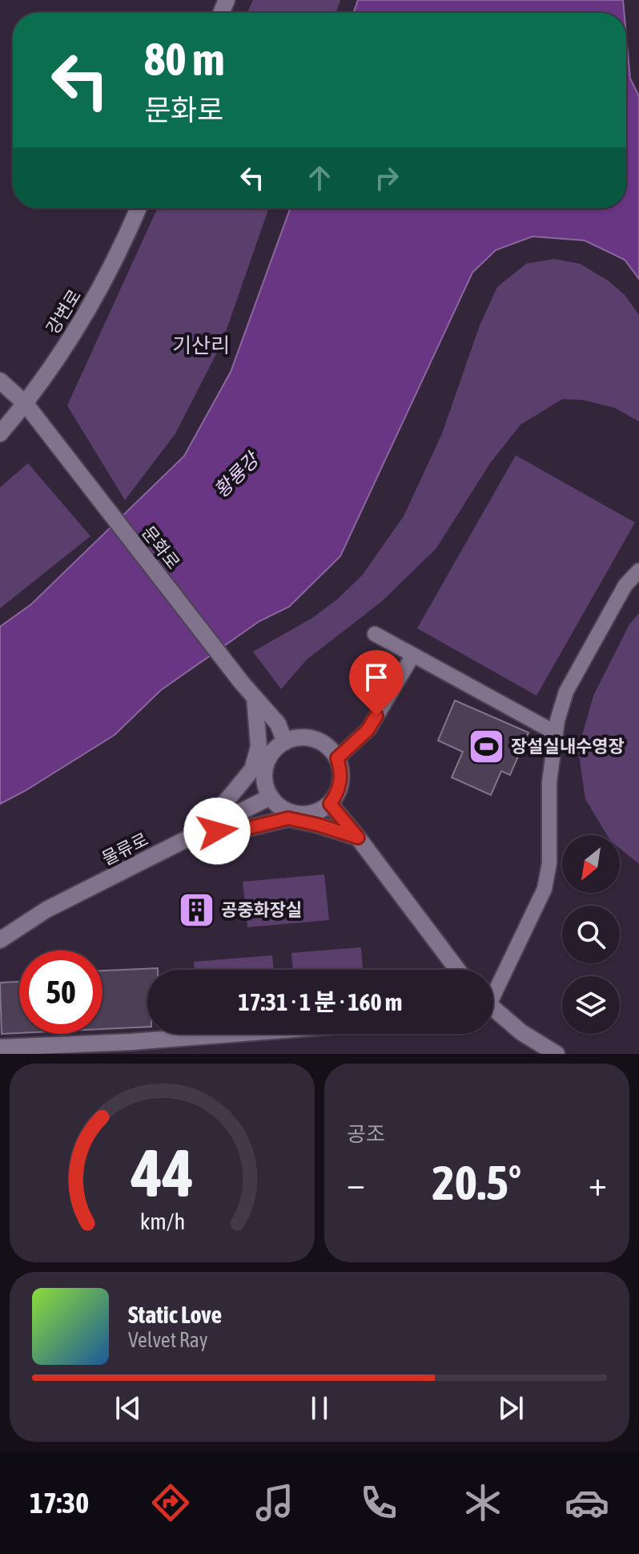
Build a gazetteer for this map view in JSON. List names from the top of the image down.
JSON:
{
  "streets": {
    "street": ["강변로", "문화로", "물류로"]
  },
  "crossings": [
    ["강변로", "문화로"],
    ["문화로", "물류로"]
  ],
  "districts": ["기산리"],
  "water": ["황룡강"],
  "places": {
    "sports": ["장설실내수영장"],
    "building": ["공중화장실"]
  },
  "north": "bottom left",
  "page": {
    "turn": ["80 m", "문화로"],
    "limit": "50",
    "trip": "17:31 · 1 분 · 160 m",
    "tile": "공조",
    "heat": ["−", "20.5°", "+"],
    "song": ["Static Love", "Velvet Ray"],
    "tabs": "17:30",
    "gauge": ["44", "km/h"]
  }
}
